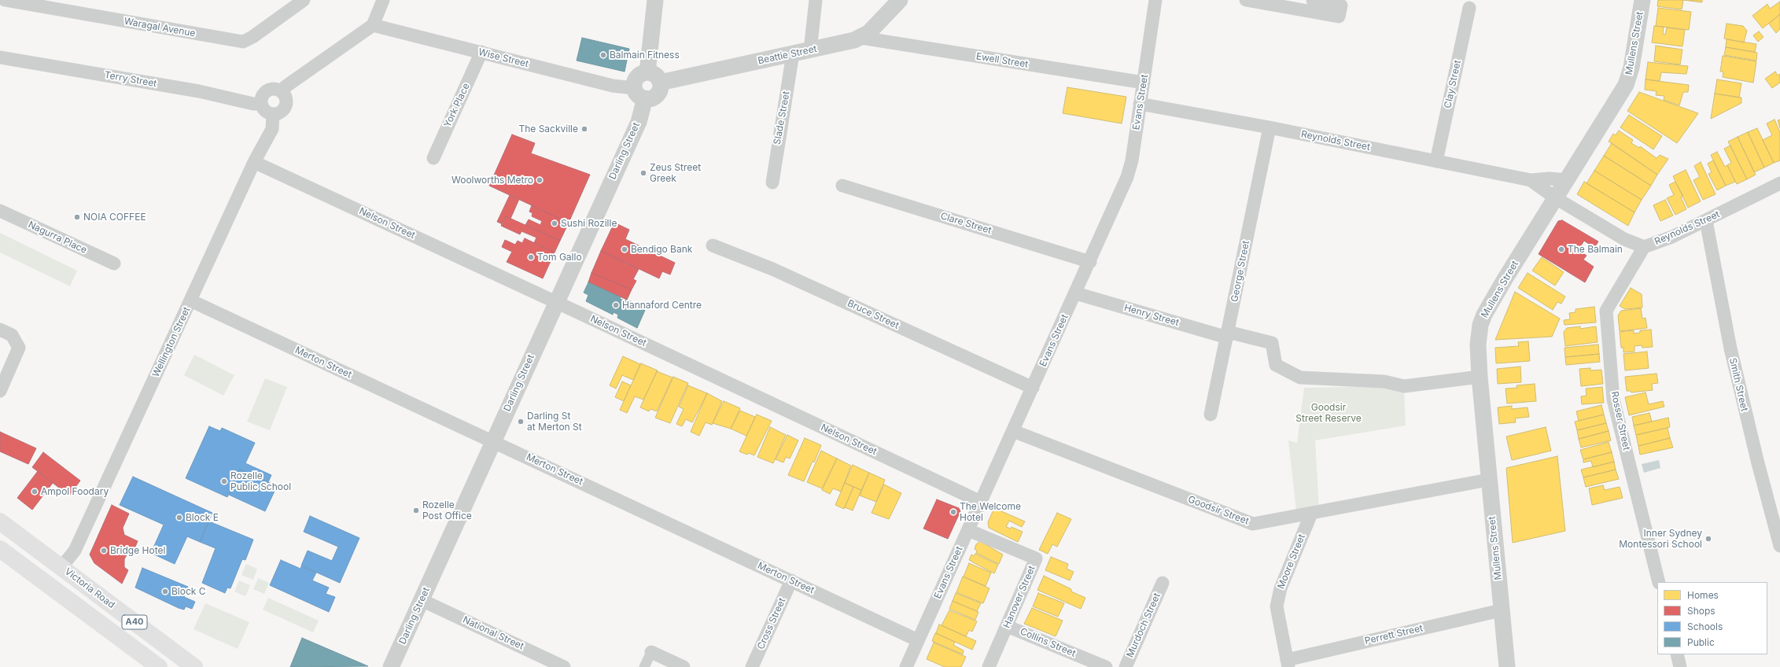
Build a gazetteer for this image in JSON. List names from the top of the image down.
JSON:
{
  "streets": {
    "highway": ["Victoria Road", "A40"],
    "street": [
      "Waragal Avenue",
      "Mullens Street",
      "Beattie Street",
      "Wise Street",
      "Ewell Street",
      "Terry Street",
      "Clay Street",
      "Evans Street",
      "York Place",
      "Slade Street",
      "Reynolds Street",
      "Darling Street",
      "Nelson Street",
      "Clare Street",
      "Nagurra Place",
      "George Street",
      "Bruce Street",
      "Henry Street",
      "Wellington Street",
      "Merton Street",
      "Smith Street",
      "Rosser Street",
      "Goodsir Street",
      "Moore Street",
      "Hanover Street",
      "Cross Street",
      "Murdoch Street",
      "National Street",
      "Perrett Street",
      "Collins Street"
    ]
  },
  "crossings": [
    ["Mullens Street", "Reynolds Street"],
    ["Mullens Street", "Henry Street"],
    ["Mullens Street", "Goodsir Street"],
    ["Mullens Street", "Perrett Street"],
    ["Beattie Street", "Wise Street"],
    ["Beattie Street", "Ewell Street"],
    ["Beattie Street", "Slade Street"],
    ["Beattie Street", "Darling Street"],
    ["Wise Street", "York Place"],
    ["Wise Street", "Darling Street"],
    ["Ewell Street", "Evans Street"],
    ["Terry Street", "Wellington Street"],
    ["Clay Street", "Reynolds Street"],
    ["Evans Street", "Reynolds Street"],
    ["Evans Street", "Nelson Street"],
    ["Evans Street", "Clare Street"],
    ["Evans Street", "Bruce Street"],
    ["Evans Street", "Henry Street"],
    ["Evans Street", "Merton Street"],
    ["Evans Street", "Goodsir Street"],
    ["Evans Street", "Hanover Street"],
    ["Reynolds Street", "George Street"],
    ["Reynolds Street", "Smith Street"],
    ["Reynolds Street", "Rosser Street"],
    ["Darling Street", "Nelson Street"],
    ["Darling Street", "Merton Street"],
    ["Darling Street", "National Street"],
    ["Nelson Street", "Wellington Street"],
    ["George Street", "Henry Street"],
    ["Wellington Street", "Merton Street"],
    ["Wellington Street", "Victoria Road"],
    ["Merton Street", "Cross Street"],
    ["Goodsir Street", "Moore Street"],
    ["Moore Street", "Perrett Street"],
    ["Hanover Street", "Collins Street"]
  ],
  "parks": ["Goodsir Street Reserve"],
  "places": [
    "Balmain Fitness",
    "The Sackville",
    "Zeus Street Greek",
    "Woolworths Metro",
    "NOIA COFFEE",
    "Sushi Rozille",
    "Bendigo Bank",
    "The Balmain",
    "Tom Gallo",
    "Hannaford Centre",
    "Darling St at Merton St",
    "Rozelle Public School",
    "Ampol Foodary",
    "Rozelle Post Office",
    "The Welcome Hotel",
    "Block E",
    "Inner Sydney Montessori School",
    "Bridge Hotel",
    "Block C"
  ],
  "legend": [
    "Homes",
    "Shops",
    "Schools",
    "Public"
  ]
}
